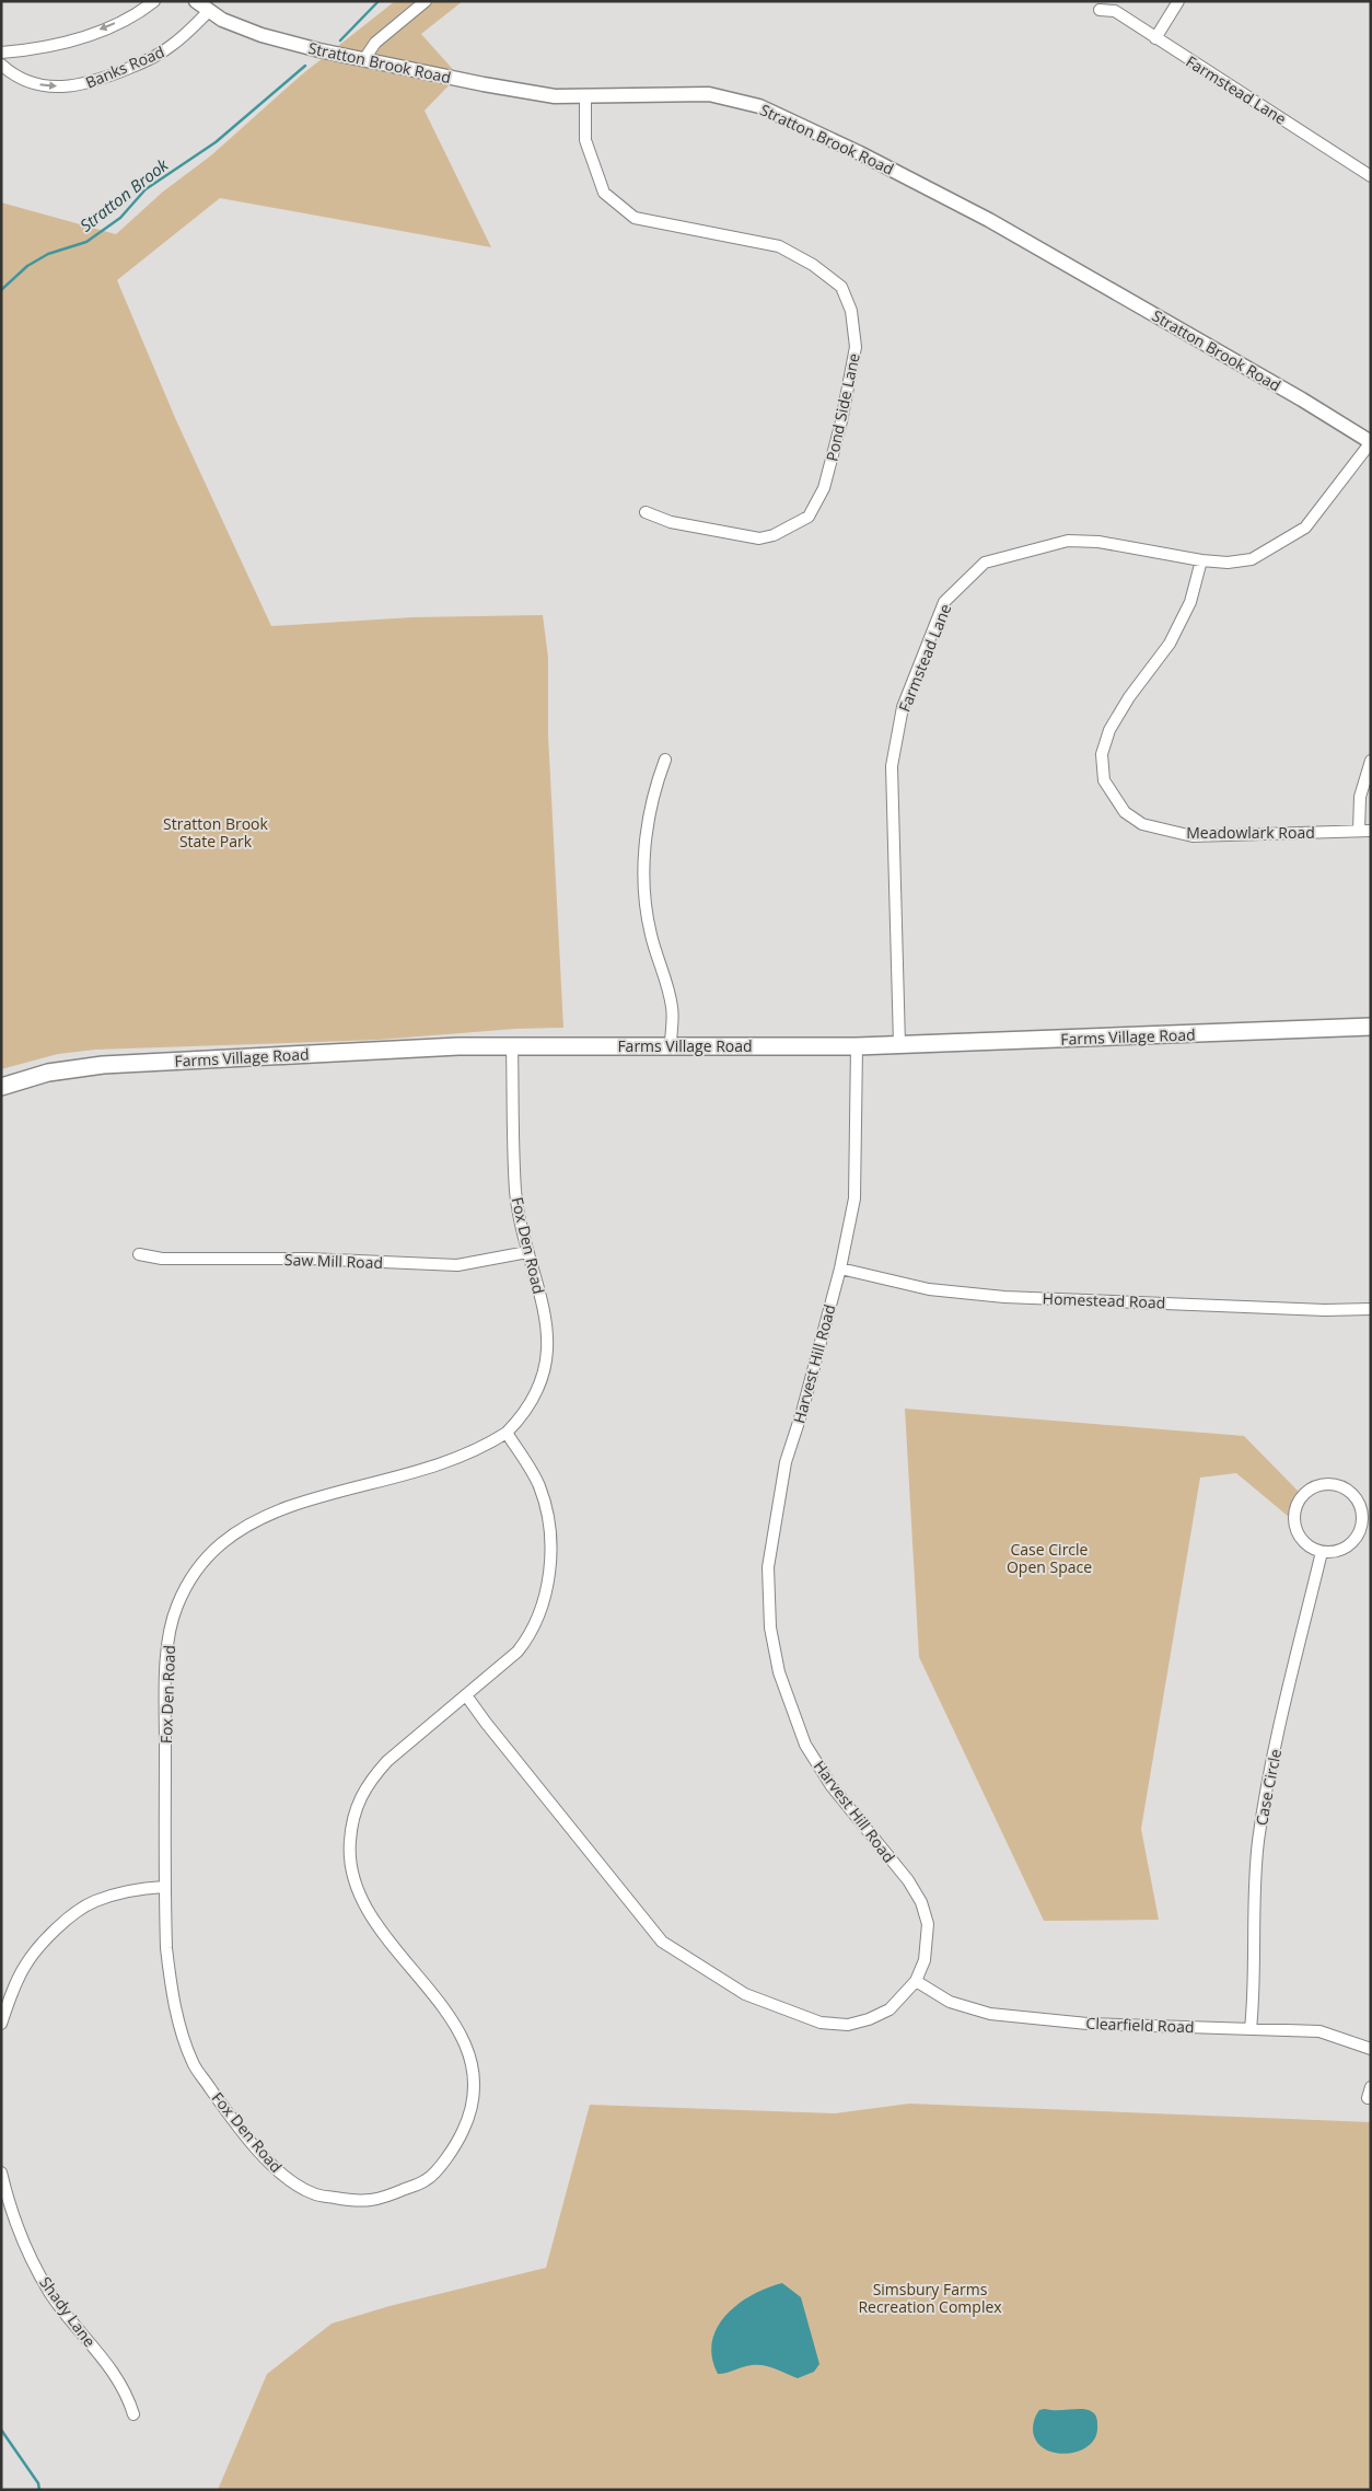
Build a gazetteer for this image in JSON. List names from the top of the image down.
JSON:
{
  "streets": {
    "main road": ["Farms Village Road"],
    "street": [
      "Stratton Brook Road",
      "Banks Road",
      "Farmstead Lane",
      "Pond Side Lane",
      "Meadowlark Road",
      "Fox Den Road",
      "Saw Mill Road",
      "Homestead Road",
      "Harvest Hill Road",
      "Case Circle",
      "Clearfield Road",
      "Shady Lane"
    ]
  },
  "crossings": [
    ["Stratton Brook Road", "Banks Road"],
    ["Stratton Brook Road", "Farmstead Lane"],
    ["Stratton Brook Road", "Pond Side Lane"],
    ["Farmstead Lane", "Meadowlark Road"],
    ["Farmstead Lane", "Farms Village Road"],
    ["Farms Village Road", "Fox Den Road"],
    ["Farms Village Road", "Harvest Hill Road"],
    ["Fox Den Road", "Saw Mill Road"],
    ["Fox Den Road", "Harvest Hill Road"],
    ["Homestead Road", "Harvest Hill Road"],
    ["Harvest Hill Road", "Clearfield Road"],
    ["Case Circle", "Clearfield Road"]
  ],
  "water": ["Stratton Brook"],
  "parks": ["Stratton Brook State Park", "Case Circle Open Space", "Simsbury Farms Recreation Complex"]
}
